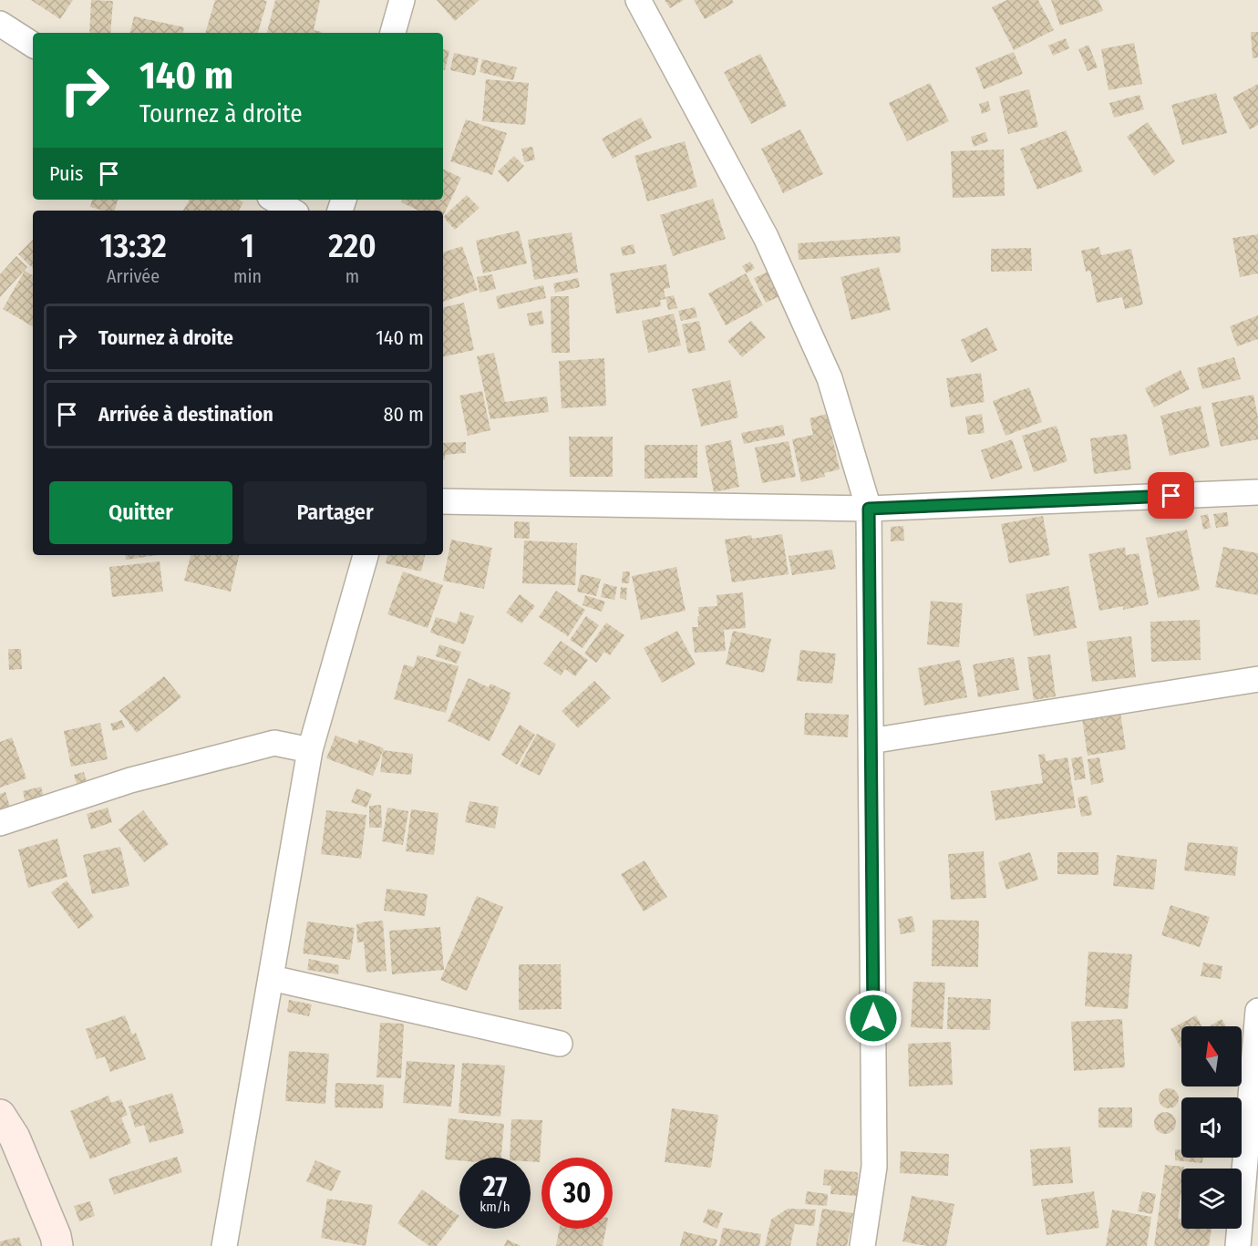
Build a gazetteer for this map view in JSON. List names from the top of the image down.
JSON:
{
  "north": "top",
  "page": {
    "turn": ["140 m", "Tournez à droite"],
    "then": "Puis",
    "eta": [
      "13:32",
      "Arrivée",
      "1",
      "min",
      "220",
      "m"
    ],
    "list": [
      {
        "name": "Tournez à droite",
        "value": "140 m"
      },
      {
        "name": "Arrivée à destination",
        "value": "80 m"
      }
    ],
    "buttons": ["Quitter", "Partager"],
    "speed": "27 km/h",
    "limit": "30"
  }
}
